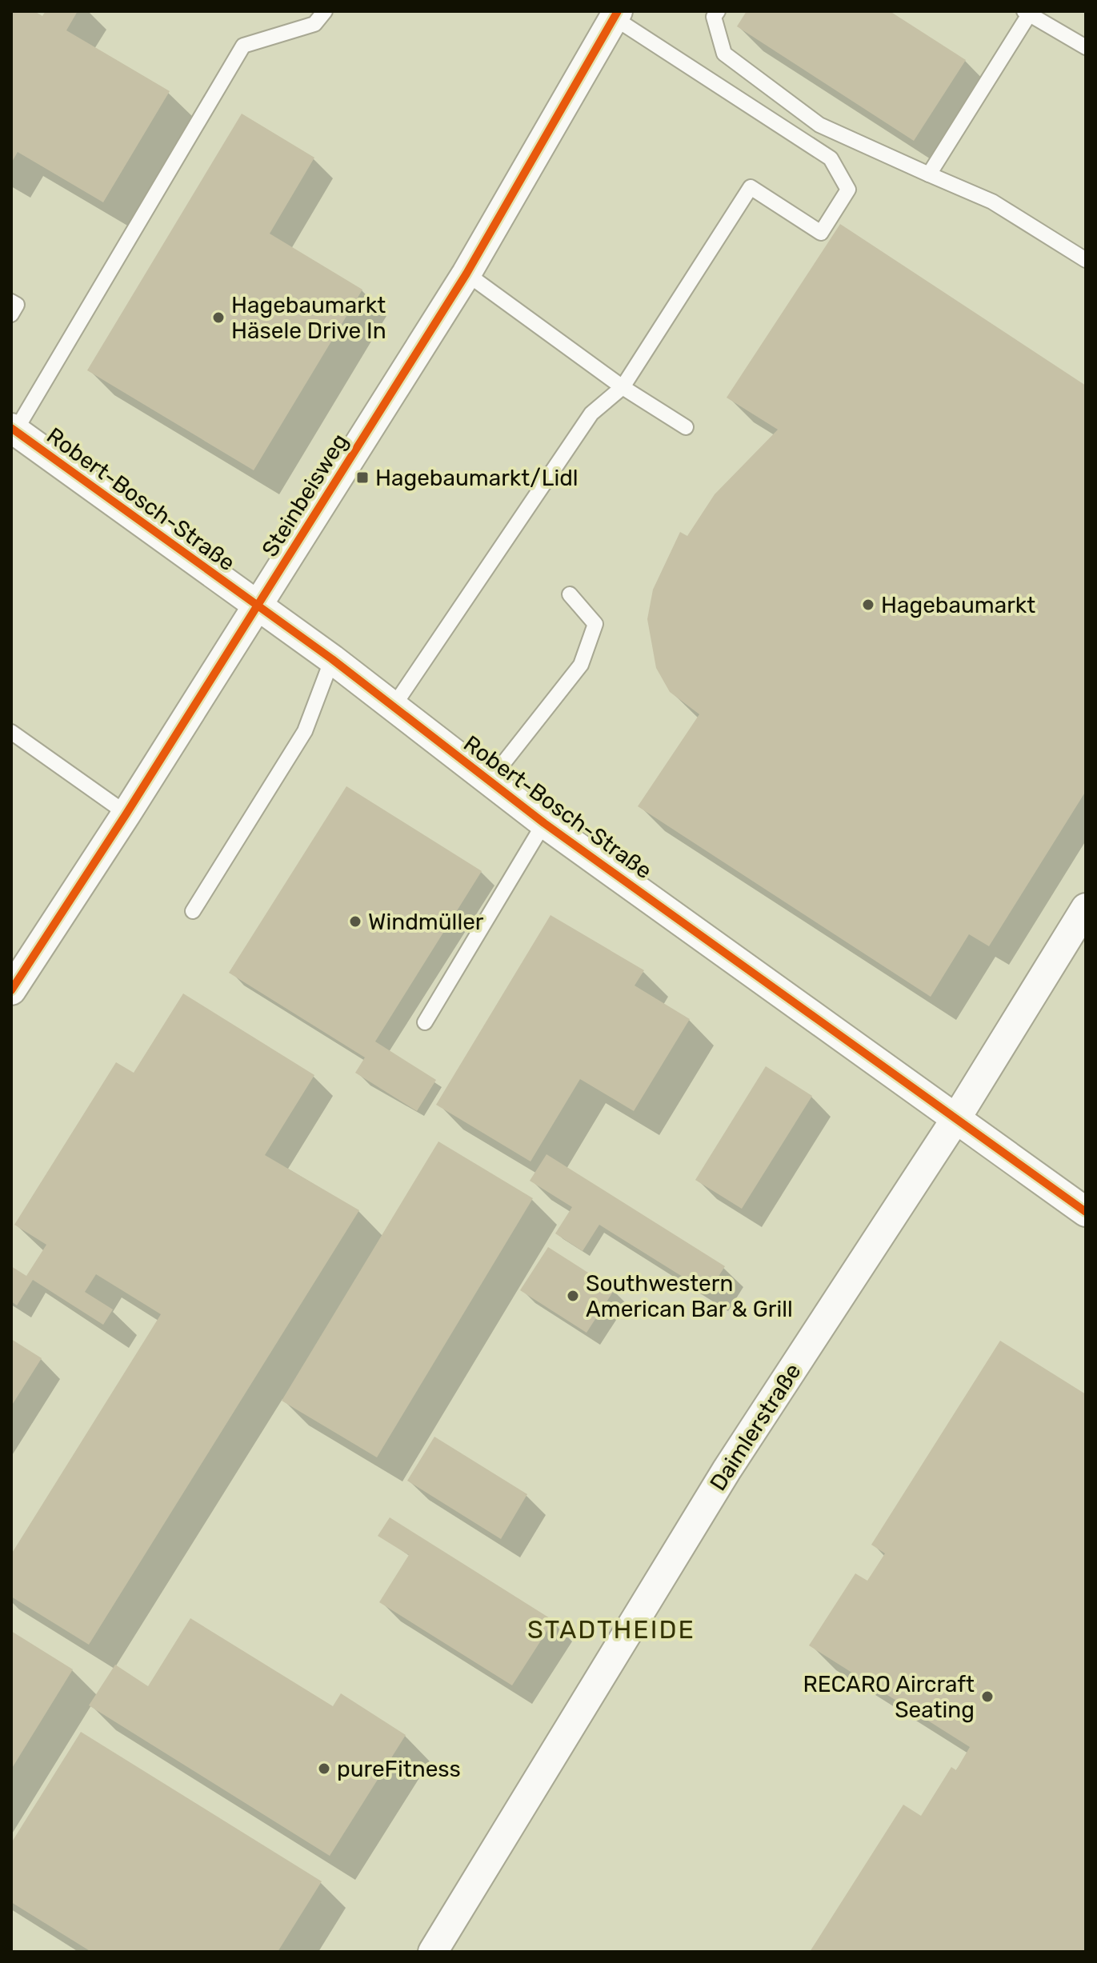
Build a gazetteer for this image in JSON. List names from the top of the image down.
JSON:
{
  "streets": {
    "street": ["Steinbeisweg", "Robert-Bosch-Straße", "Daimlerstraße"]
  },
  "crossings": [
    ["Steinbeisweg", "Robert-Bosch-Straße"],
    ["Robert-Bosch-Straße", "Daimlerstraße"]
  ],
  "districts": ["STADTHEIDE"],
  "places": {
    "other": [
      "Hagebaumarkt Häsele Drive In",
      "Hagebaumarkt",
      "Windmüller",
      "Southwestern American Bar & Grill",
      "RECARO Aircraft Seating",
      "pureFitness"
    ],
    "transit": ["Hagebaumarkt/Lidl"]
  }
}
